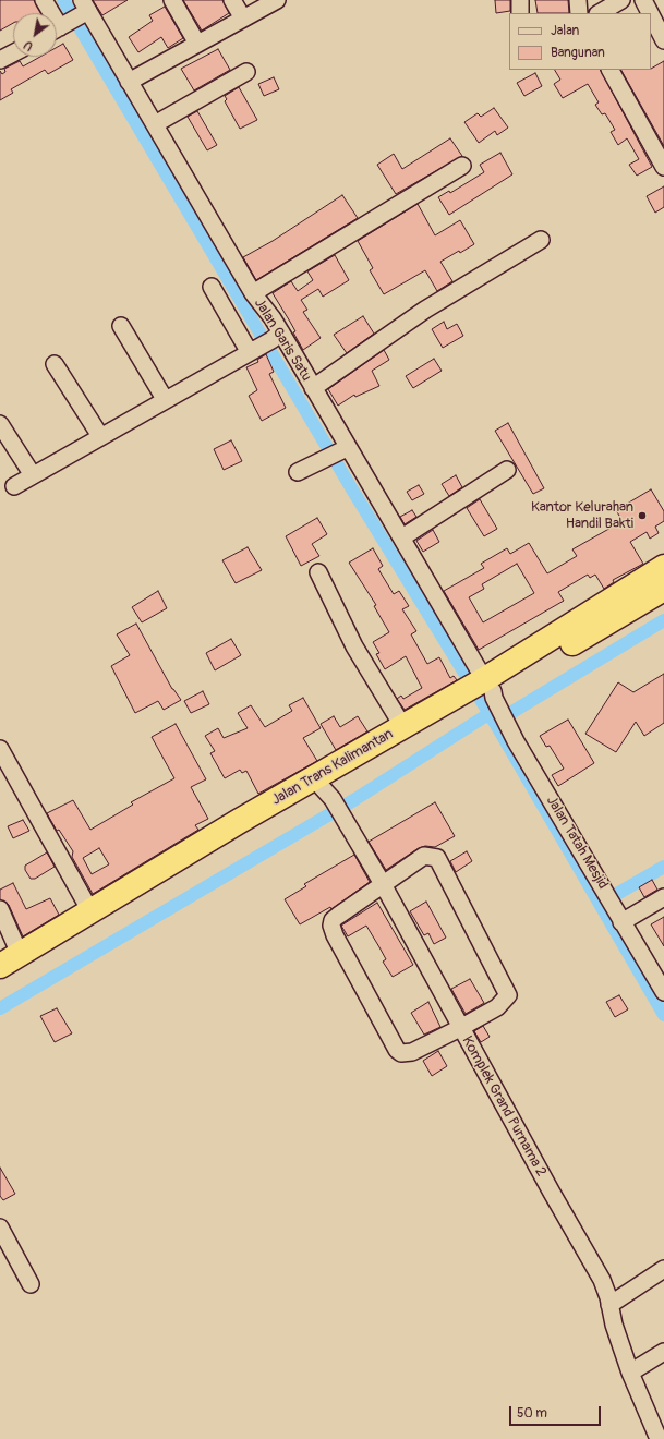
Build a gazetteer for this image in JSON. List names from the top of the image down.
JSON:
{
  "streets": {
    "highway": ["Jalan Trans Kalimantan"],
    "street": ["Jalan Garis Satu", "Jalan Tatah Mesjid", "Komplek Grand Purnama 2"]
  },
  "crossings": [
    ["Jalan Garis Satu", "Jalan Trans Kalimantan"],
    ["Jalan Garis Satu", "Jalan Tatah Mesjid"],
    ["Jalan Trans Kalimantan", "Jalan Tatah Mesjid"],
    ["Jalan Trans Kalimantan", "Komplek Grand Purnama 2"]
  ],
  "places": ["Kantor Kelurahan Handil Bakti"],
  "legend": ["Jalan", "Bangunan"],
  "scale_bar": "50 m",
  "north": "bottom left"
}
